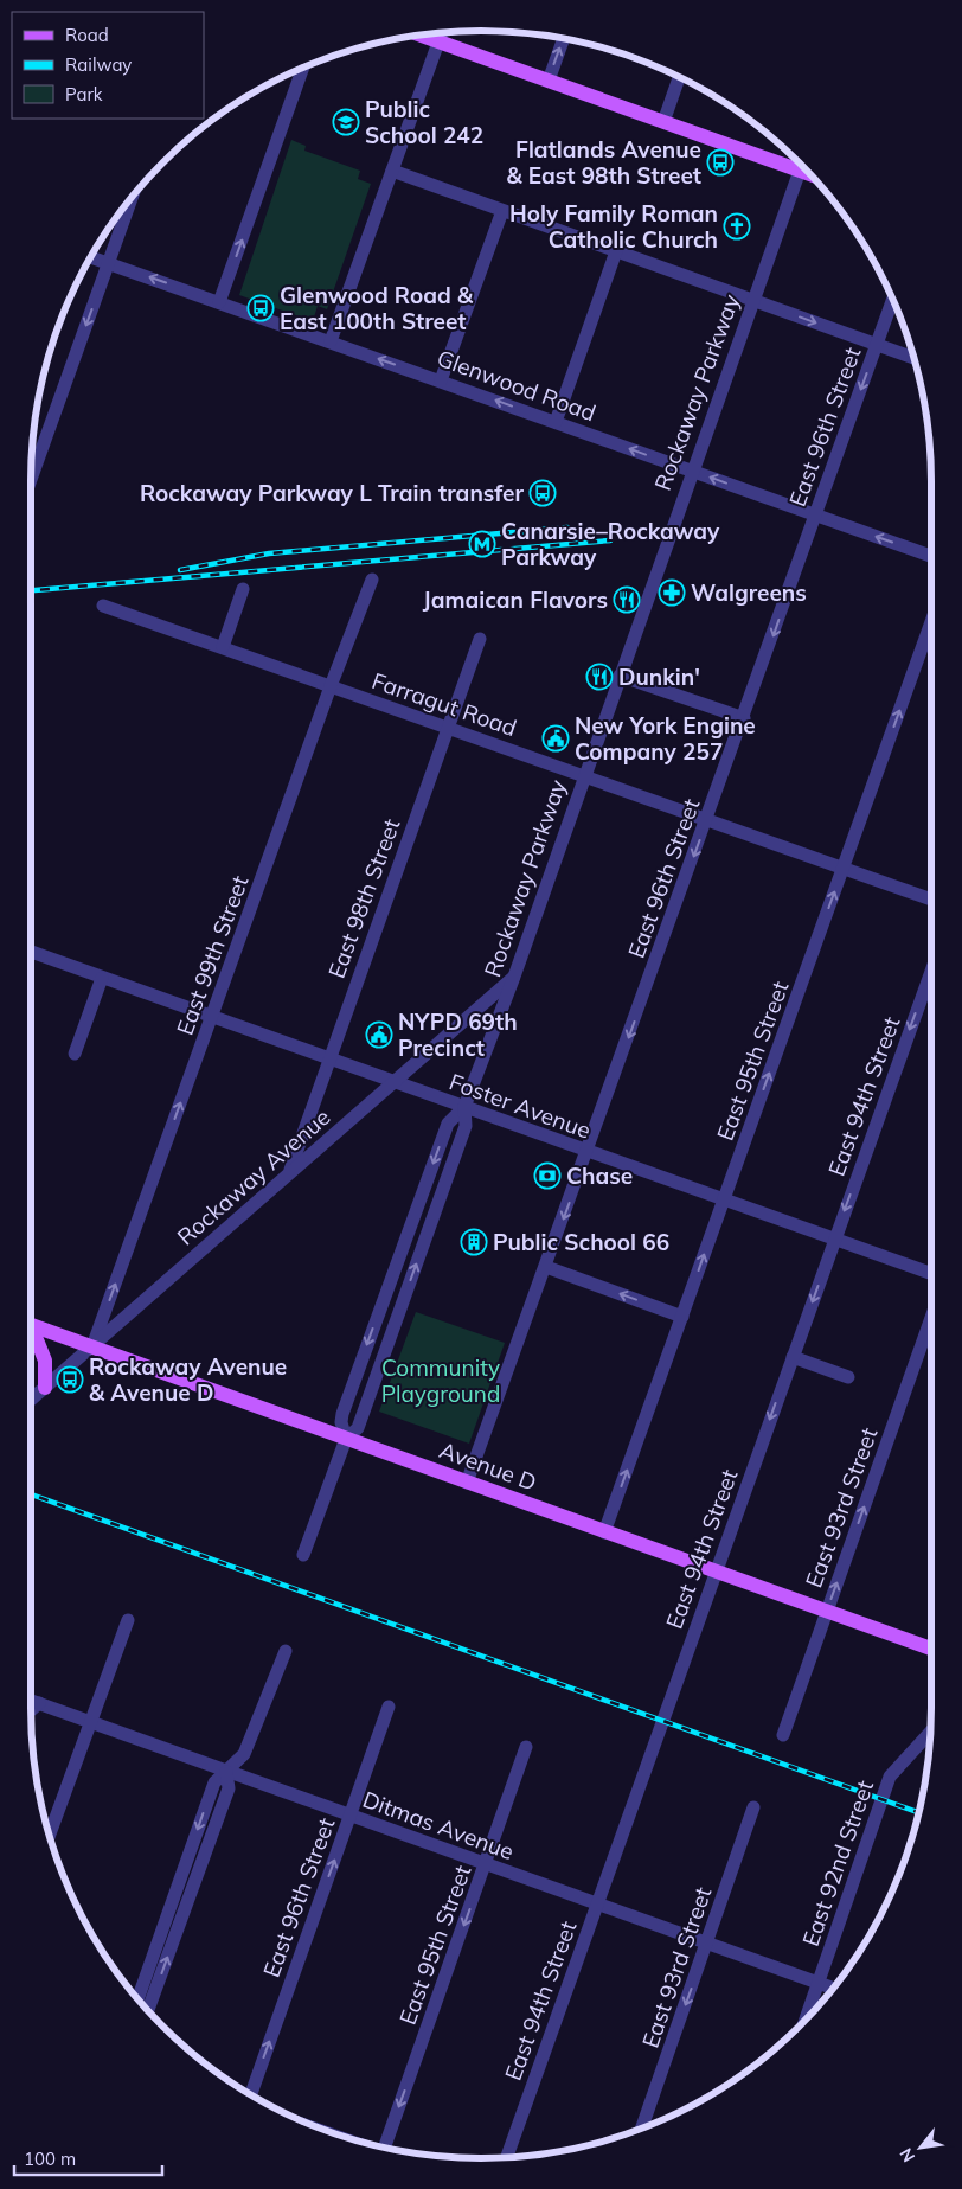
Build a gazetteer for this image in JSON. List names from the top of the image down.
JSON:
{
  "streets": {
    "main road": ["Avenue D"],
    "street": [
      "Glenwood Road",
      "Rockaway Parkway",
      "East 96th Street",
      "Farragut Road",
      "East 98th Street",
      "East 99th Street",
      "East 95th Street",
      "East 94th Street",
      "Foster Avenue",
      "Rockaway Avenue",
      "East 93rd Street",
      "Ditmas Avenue",
      "East 92nd Street"
    ]
  },
  "crossings": [
    ["Glenwood Road", "Rockaway Parkway"],
    ["Glenwood Road", "East 96th Street"],
    ["Rockaway Parkway", "Farragut Road"],
    ["Rockaway Parkway", "Foster Avenue"],
    ["Rockaway Parkway", "Rockaway Avenue"],
    ["Rockaway Parkway", "Avenue D"],
    ["East 96th Street", "Farragut Road"],
    ["East 96th Street", "Foster Avenue"],
    ["East 96th Street", "Avenue D"],
    ["East 96th Street", "Ditmas Avenue"],
    ["Farragut Road", "East 98th Street"],
    ["Farragut Road", "East 99th Street"],
    ["Farragut Road", "East 95th Street"],
    ["East 98th Street", "Foster Avenue"],
    ["East 98th Street", "Rockaway Avenue"],
    ["East 99th Street", "Foster Avenue"],
    ["East 99th Street", "Rockaway Avenue"],
    ["East 99th Street", "Avenue D"],
    ["East 95th Street", "Foster Avenue"],
    ["East 95th Street", "Avenue D"],
    ["East 95th Street", "Ditmas Avenue"],
    ["East 94th Street", "Foster Avenue"],
    ["East 94th Street", "Avenue D"],
    ["East 94th Street", "Ditmas Avenue"],
    ["Foster Avenue", "Rockaway Avenue"],
    ["Rockaway Avenue", "Avenue D"],
    ["Avenue D", "East 93rd Street"],
    ["East 93rd Street", "Ditmas Avenue"],
    ["Ditmas Avenue", "East 92nd Street"]
  ],
  "one_way": ["Glenwood Road", "East 99th Street", "East 94th Street"],
  "parks": ["Community Playground"],
  "places": {
    "school or university": ["Public School 242"],
    "bus stop": [
      "Flatlands Avenue & East 98th Street",
      "Glenwood Road & East 100th Street",
      "Rockaway Parkway L Train transfer",
      "Rockaway Avenue & Avenue D"
    ],
    "church": ["Holy Family Roman Catholic Church"],
    "metro station": ["Canarsie–Rockaway Parkway"],
    "pharmacy": ["Walgreens"],
    "restaurant": ["Jamaican Flavors", "Dunkin'"],
    "public building": ["New York Engine Company 257", "NYPD 69th Precinct"],
    "bank": ["Chase"],
    "building": ["Public School 66"]
  },
  "legend": ["Road", "Railway", "Park"],
  "scale_bar": "100 m",
  "north": "bottom left"
}
